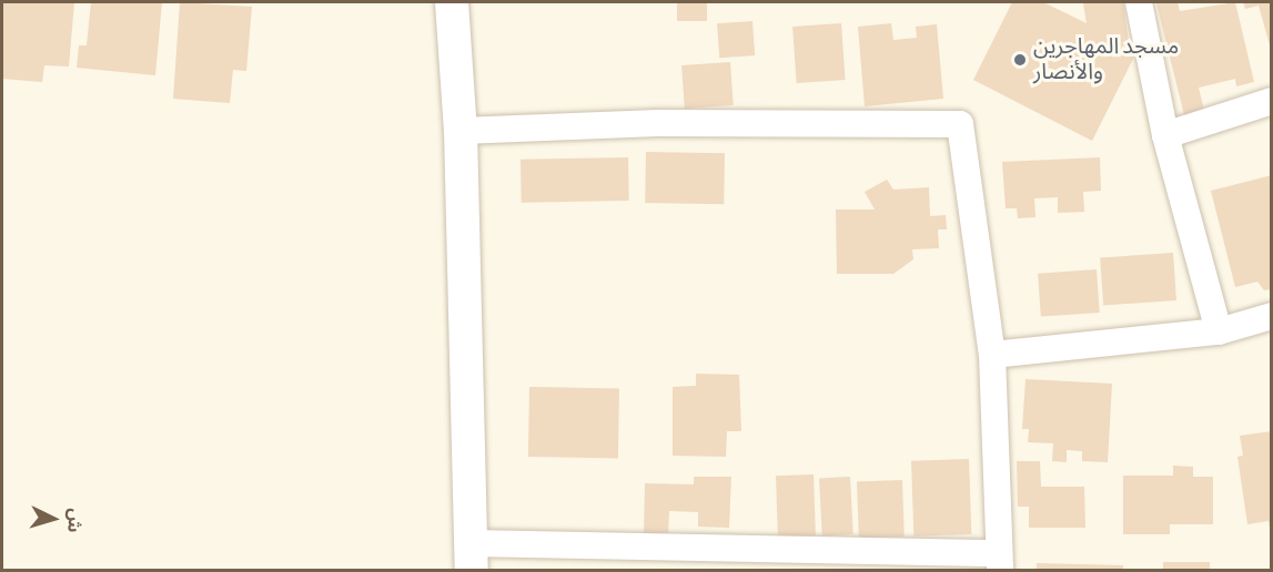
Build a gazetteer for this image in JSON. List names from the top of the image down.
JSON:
{
  "places": ["مسجد المهاجرين والأنصار"],
  "north": "right"
}
